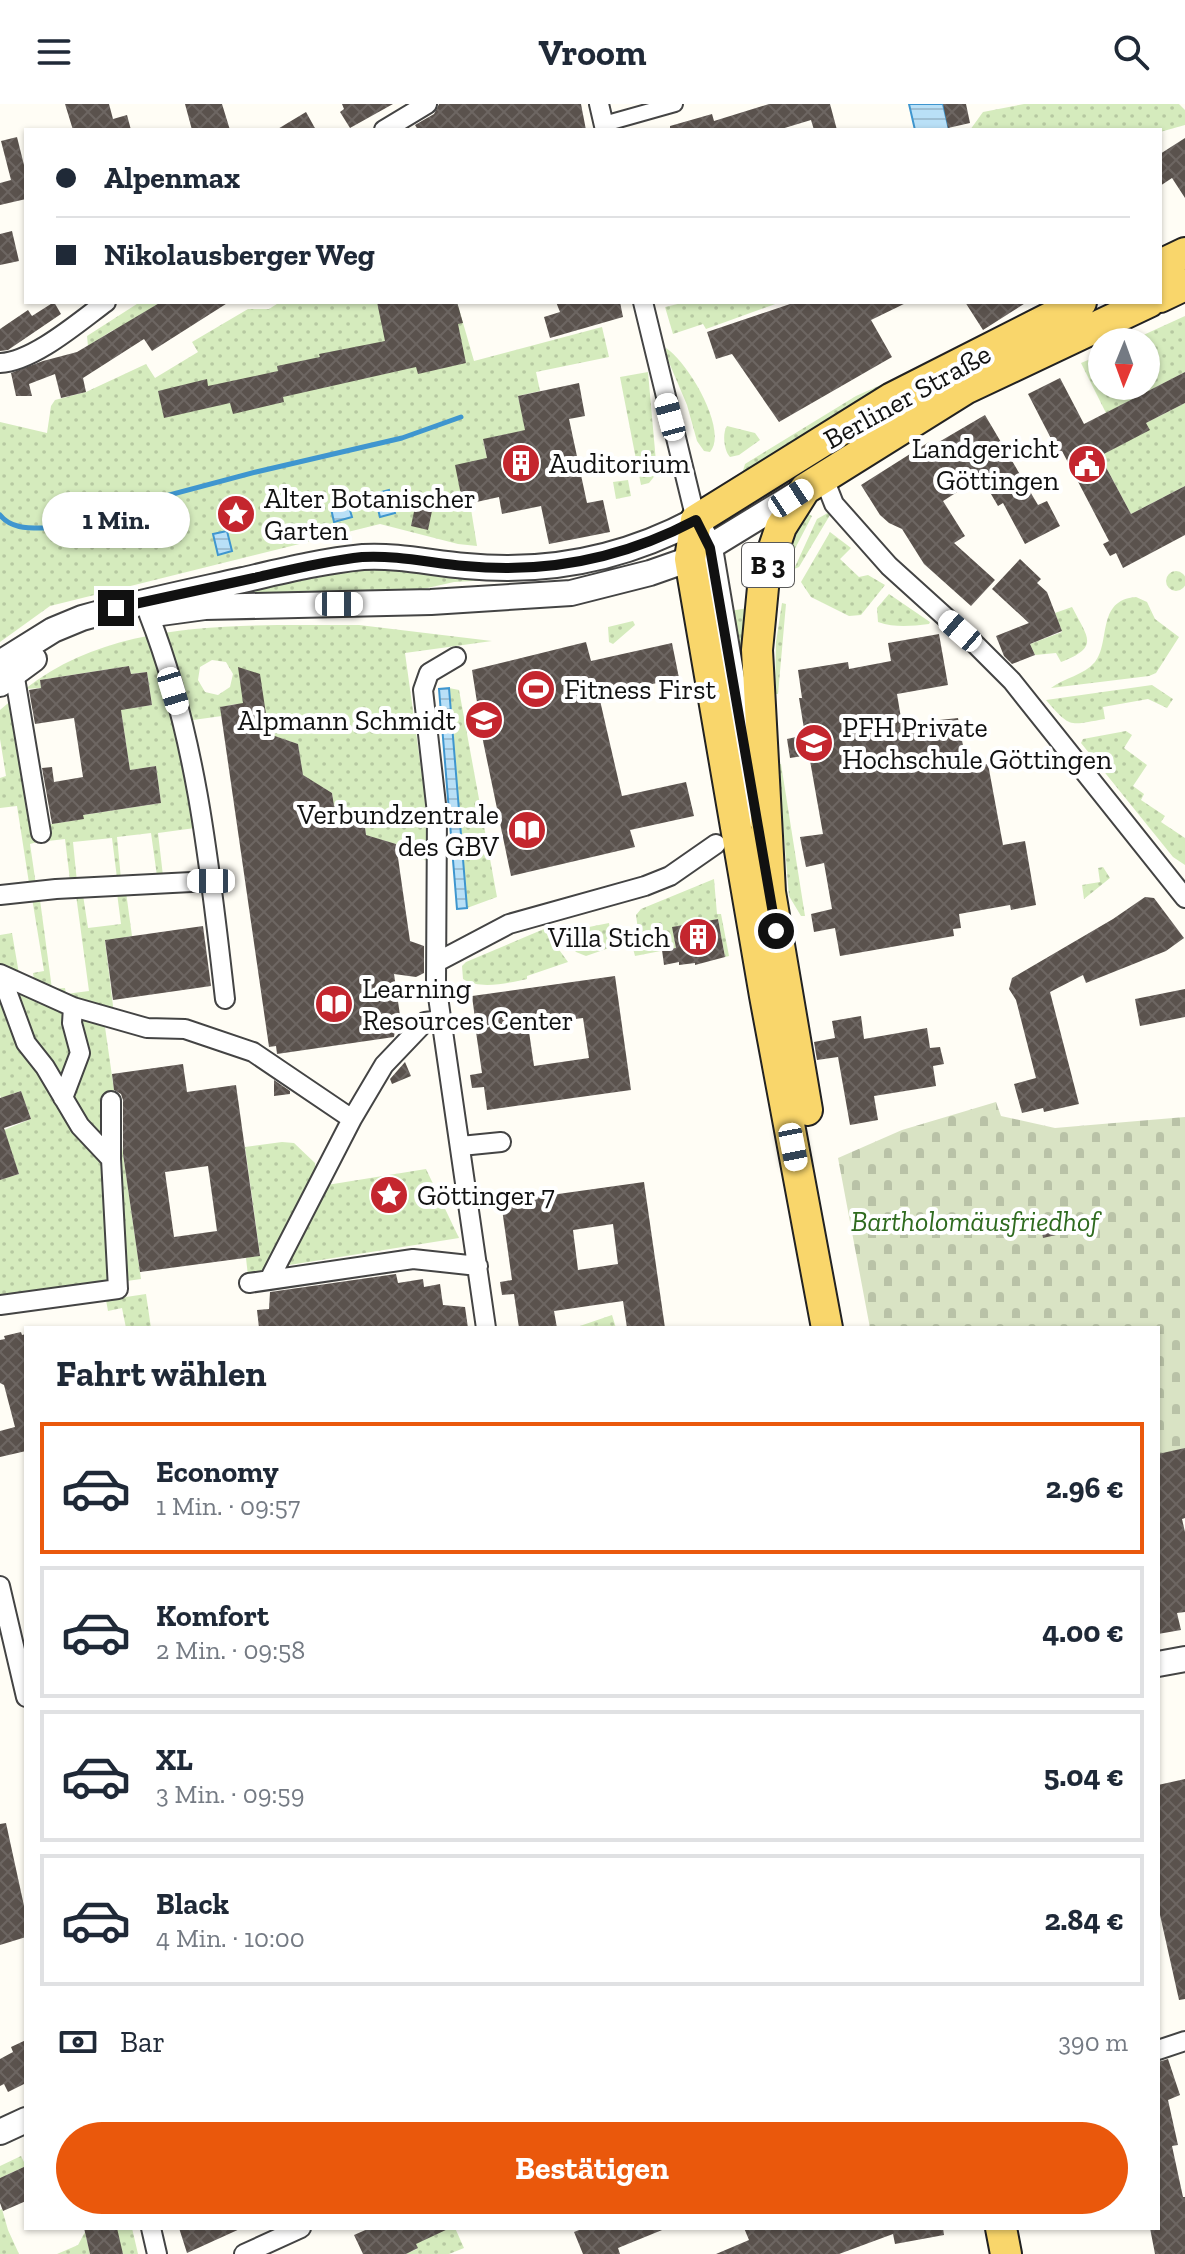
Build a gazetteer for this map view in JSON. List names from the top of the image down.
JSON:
{
  "streets": {
    "main road": ["Berliner Straße", "B 3"]
  },
  "crossings": [
    ["Berliner Straße", "B 3"]
  ],
  "parks": ["Bartholomäusfriedhof"],
  "places": {
    "building": ["Auditorium", "Villa Stich"],
    "public building": ["Landgericht Göttingen"],
    "place": ["Alter Botanischer Garten", "Göttinger 7"],
    "sports": ["Fitness First"],
    "school or university": ["Alpmann Schmidt", "PFH Private Hochschule Göttingen"],
    "library": ["Verbundzentrale des GBV", "Learning Resources Center"]
  },
  "north": "bottom",
  "page": {
    "header": "Vroom",
    "banner": ["Alpenmax", "Nikolausberger Weg"],
    "bubble": "1 Min.",
    "heading": "Fahrt wählen",
    "list": [
      {
        "name": "Economy",
        "note": "1 Min. · 09:57",
        "value": "2.96 €"
      },
      {
        "name": "Komfort",
        "note": "2 Min. · 09:58",
        "value": "4.00 €"
      },
      {
        "name": "XL",
        "note": "3 Min. · 09:59",
        "value": "5.04 €"
      },
      {
        "name": "Black",
        "note": "4 Min. · 10:00",
        "value": "2.84 €"
      }
    ],
    "pay": ["Bar", "390 m"],
    "buttons": "Bestätigen"
  }
}
